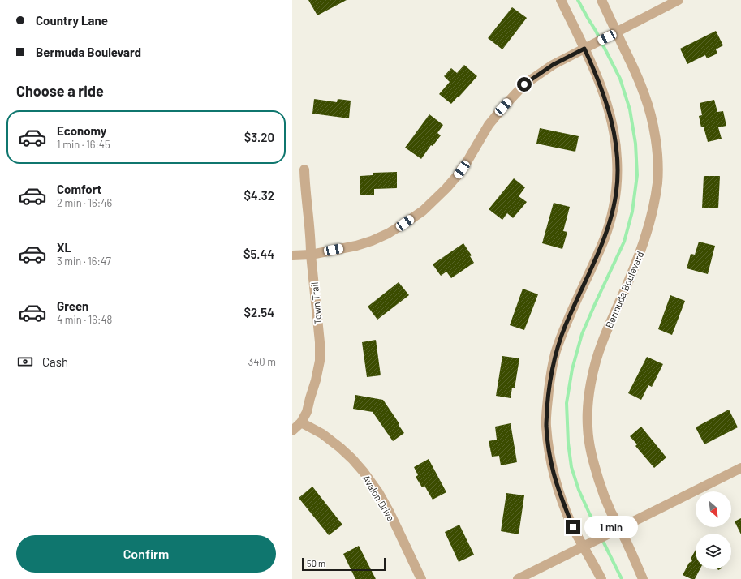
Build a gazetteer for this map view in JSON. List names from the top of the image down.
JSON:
{
  "streets": {
    "street": ["Bermuda Boulevard", "Town Trail", "Avalon Drive"]
  },
  "crossings": [
    ["Town Trail", "Avalon Drive"]
  ],
  "scale_bar": "50 m",
  "north": "bottom right",
  "page": {
    "banner": ["Country Lane", "Bermuda Boulevard"],
    "heading": "Choose a ride",
    "list": [
      {
        "name": "Economy",
        "note": "1 min · 16:45",
        "value": "$3.20"
      },
      {
        "name": "Comfort",
        "note": "2 min · 16:46",
        "value": "$4.32"
      },
      {
        "name": "XL",
        "note": "3 min · 16:47",
        "value": "$5.44"
      },
      {
        "name": "Green",
        "note": "4 min · 16:48",
        "value": "$2.54"
      }
    ],
    "pay": ["Cash", "340 m"],
    "bubble": "1 min",
    "buttons": "Confirm",
    "scale": "50 m"
  }
}
